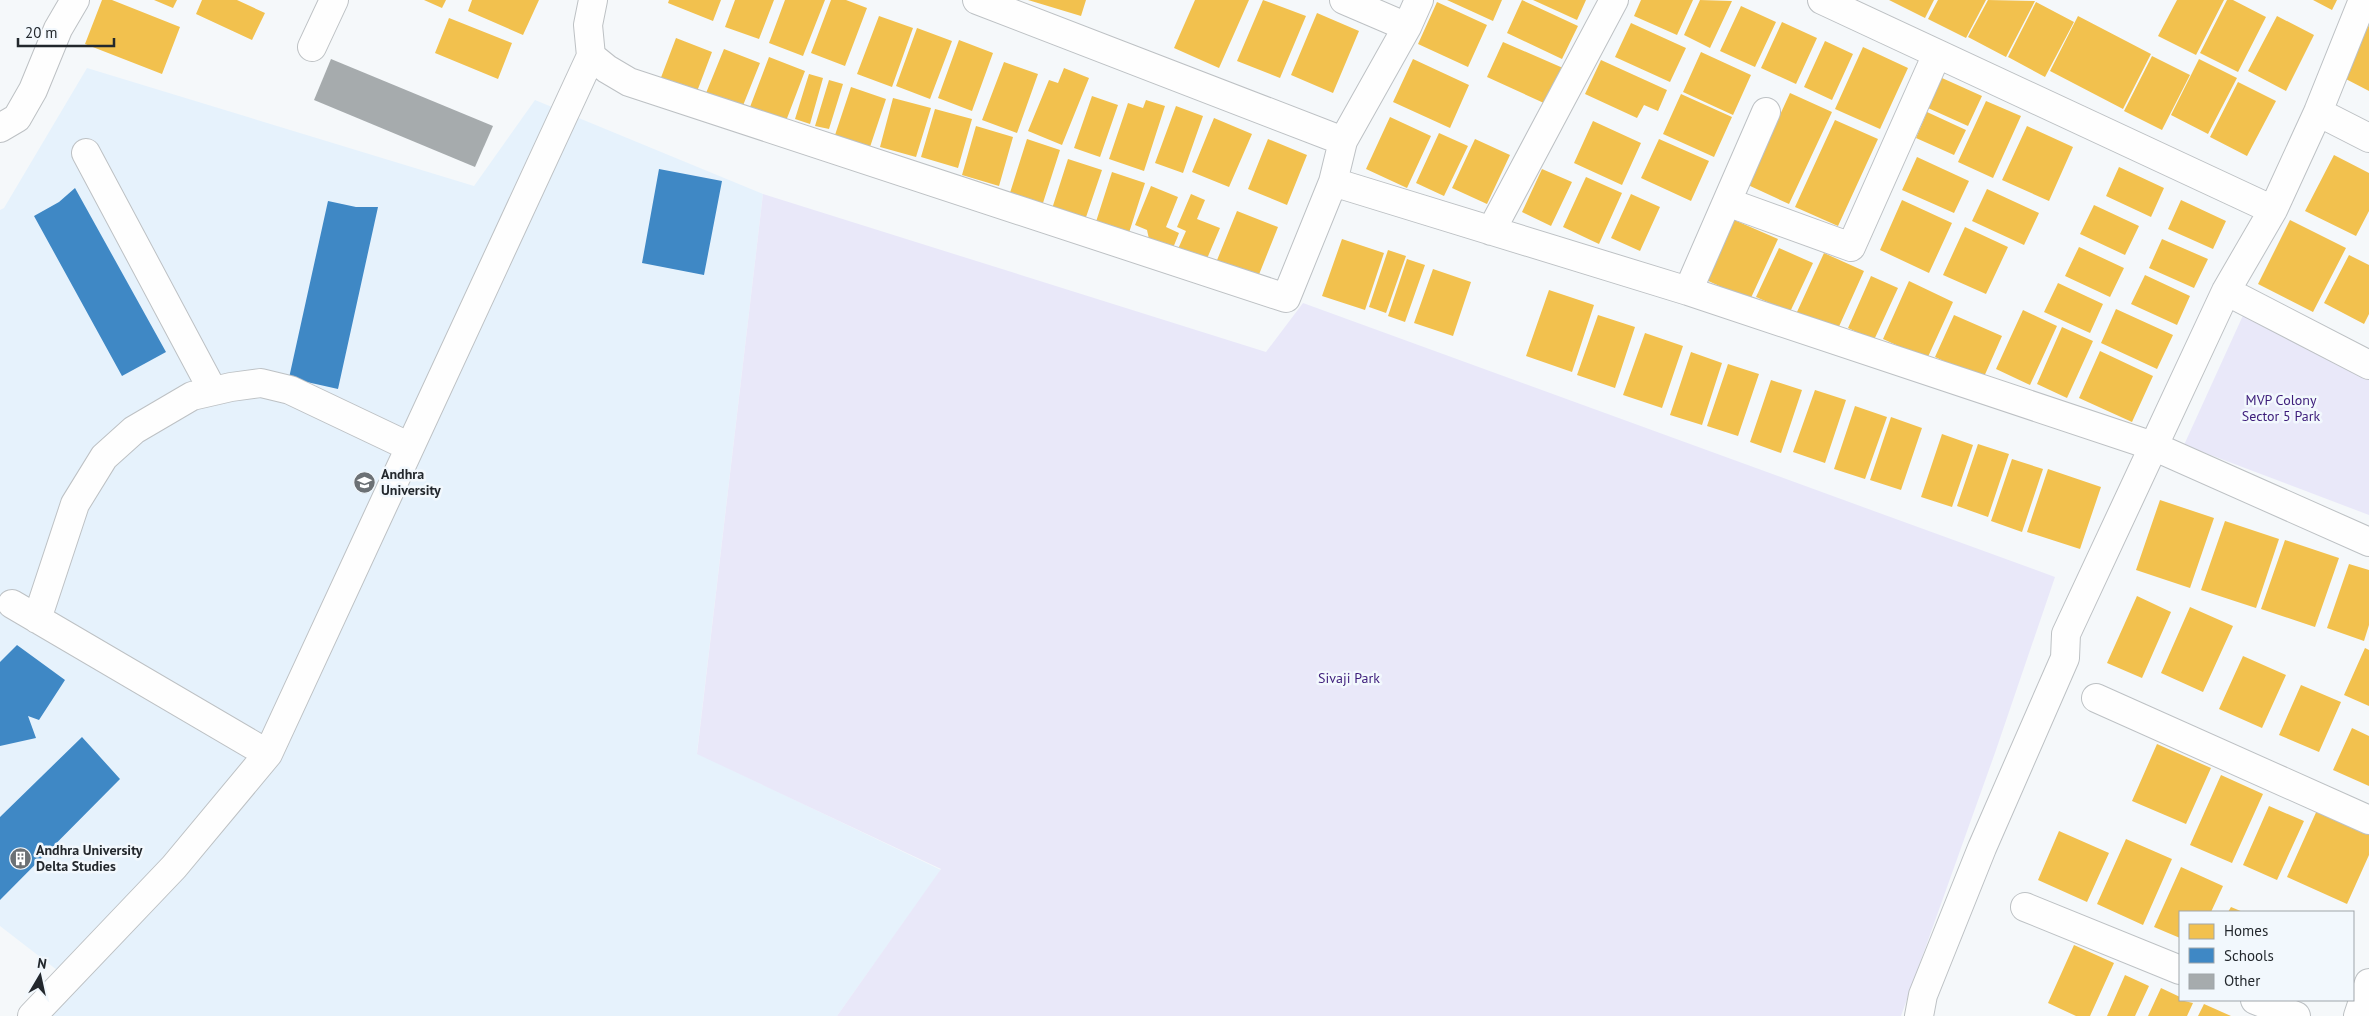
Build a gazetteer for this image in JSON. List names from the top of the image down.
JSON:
{
  "parks": ["MVP Colony Sector 5 Park", "Sivaji Park"],
  "places": {
    "school or university": ["Andhra University"],
    "building": ["Andhra University Delta Studies"]
  },
  "legend": ["Homes", "Schools", "Other"],
  "scale_bar": "20 m",
  "north": "top"
}
